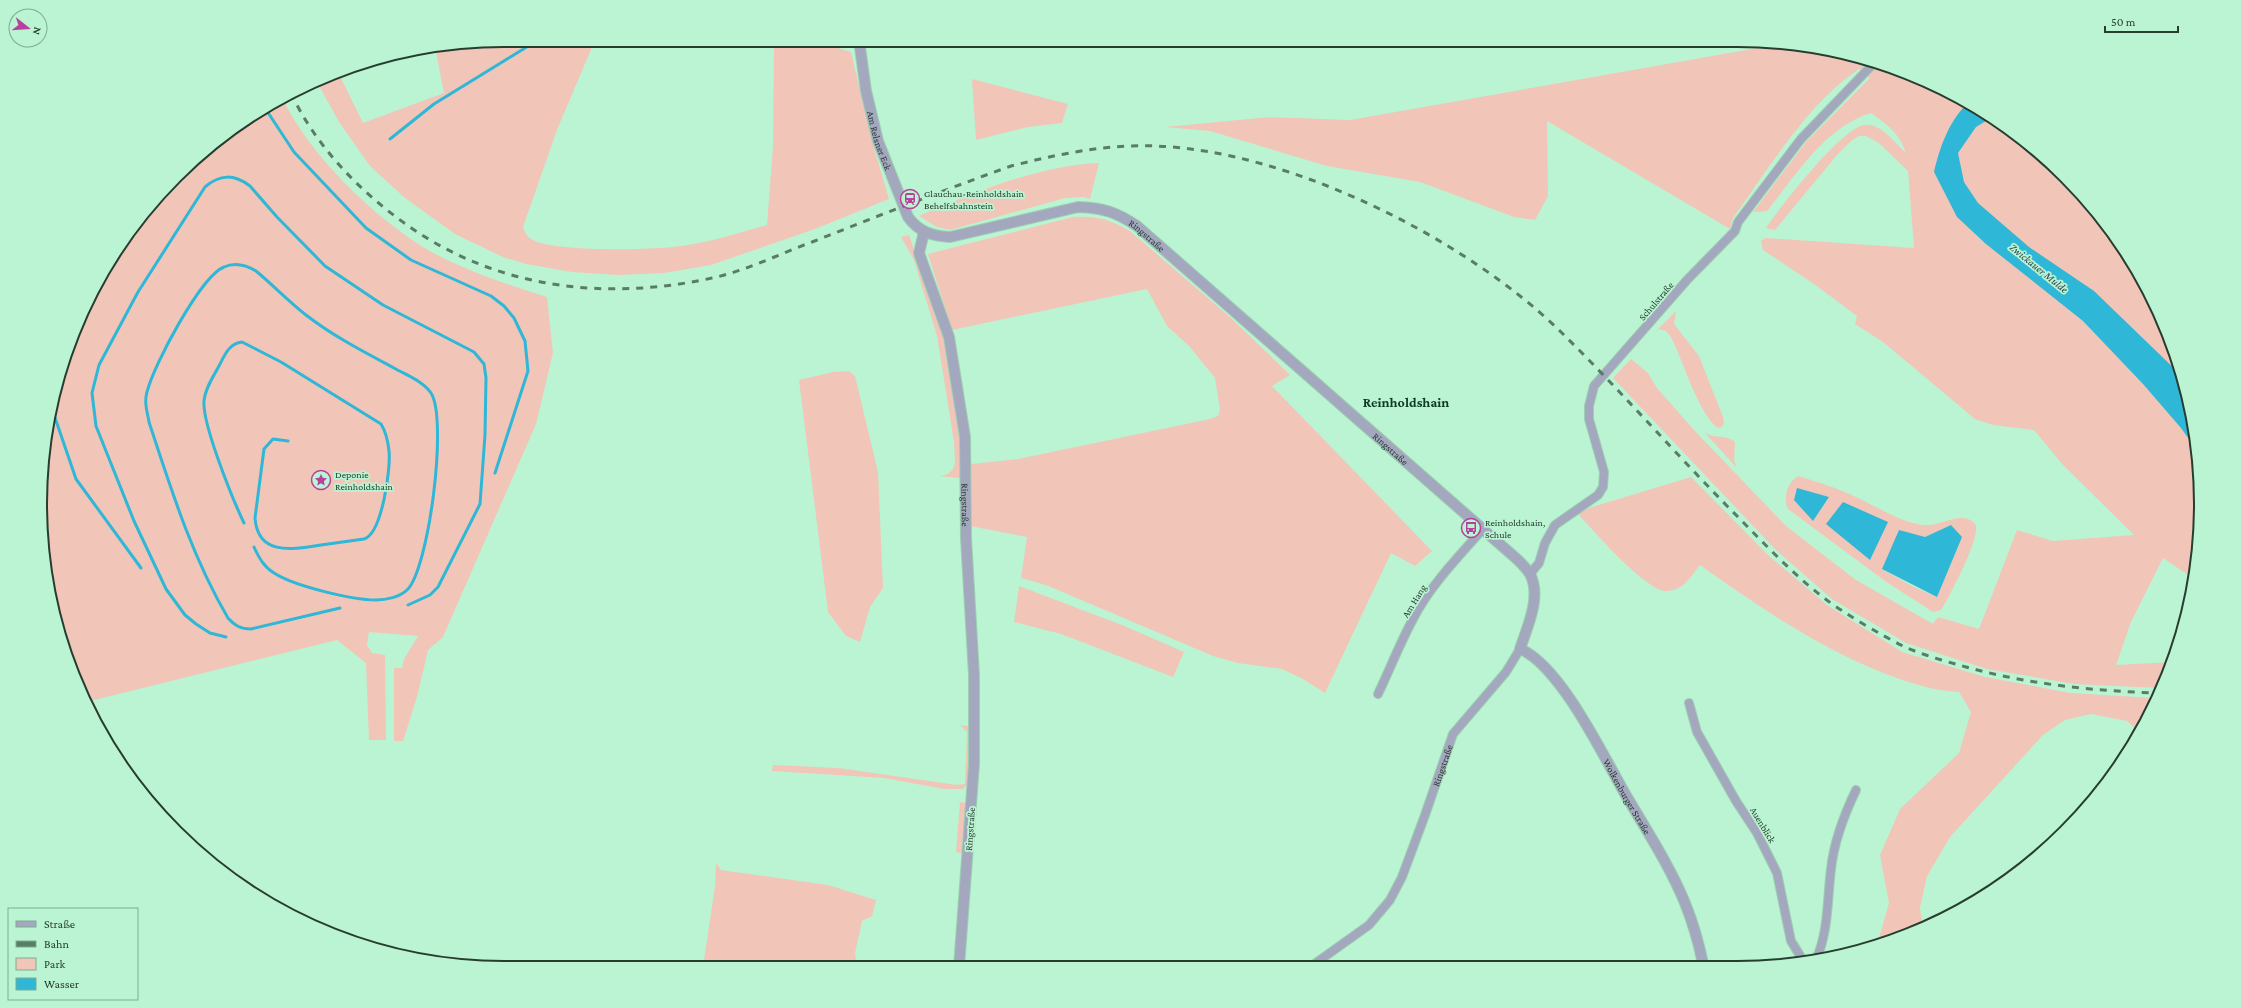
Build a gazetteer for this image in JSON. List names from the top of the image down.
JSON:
{
  "streets": {
    "street": [
      "Am Relsner Eck",
      "Ringstraße",
      "Schulstraße",
      "Am Hang",
      "Wolkenburger Straße",
      "Auenblick"
    ]
  },
  "crossings": [
    ["Am Relsner Eck", "Ringstraße"],
    ["Ringstraße", "Schulstraße"],
    ["Ringstraße", "Am Hang"],
    ["Ringstraße", "Wolkenburger Straße"]
  ],
  "districts": ["Reinholdshain"],
  "water": ["Zwickauer Mulde"],
  "places": {
    "station": ["Glauchau-Reinholdshain Behelfsbahnstein"],
    "place": ["Deponie Reinholdshain"],
    "bus stop": ["Reinholdshain, Schule"]
  },
  "legend": [
    "Straße",
    "Bahn",
    "Park",
    "Wasser"
  ],
  "scale_bar": "50 m",
  "north": "right"
}
